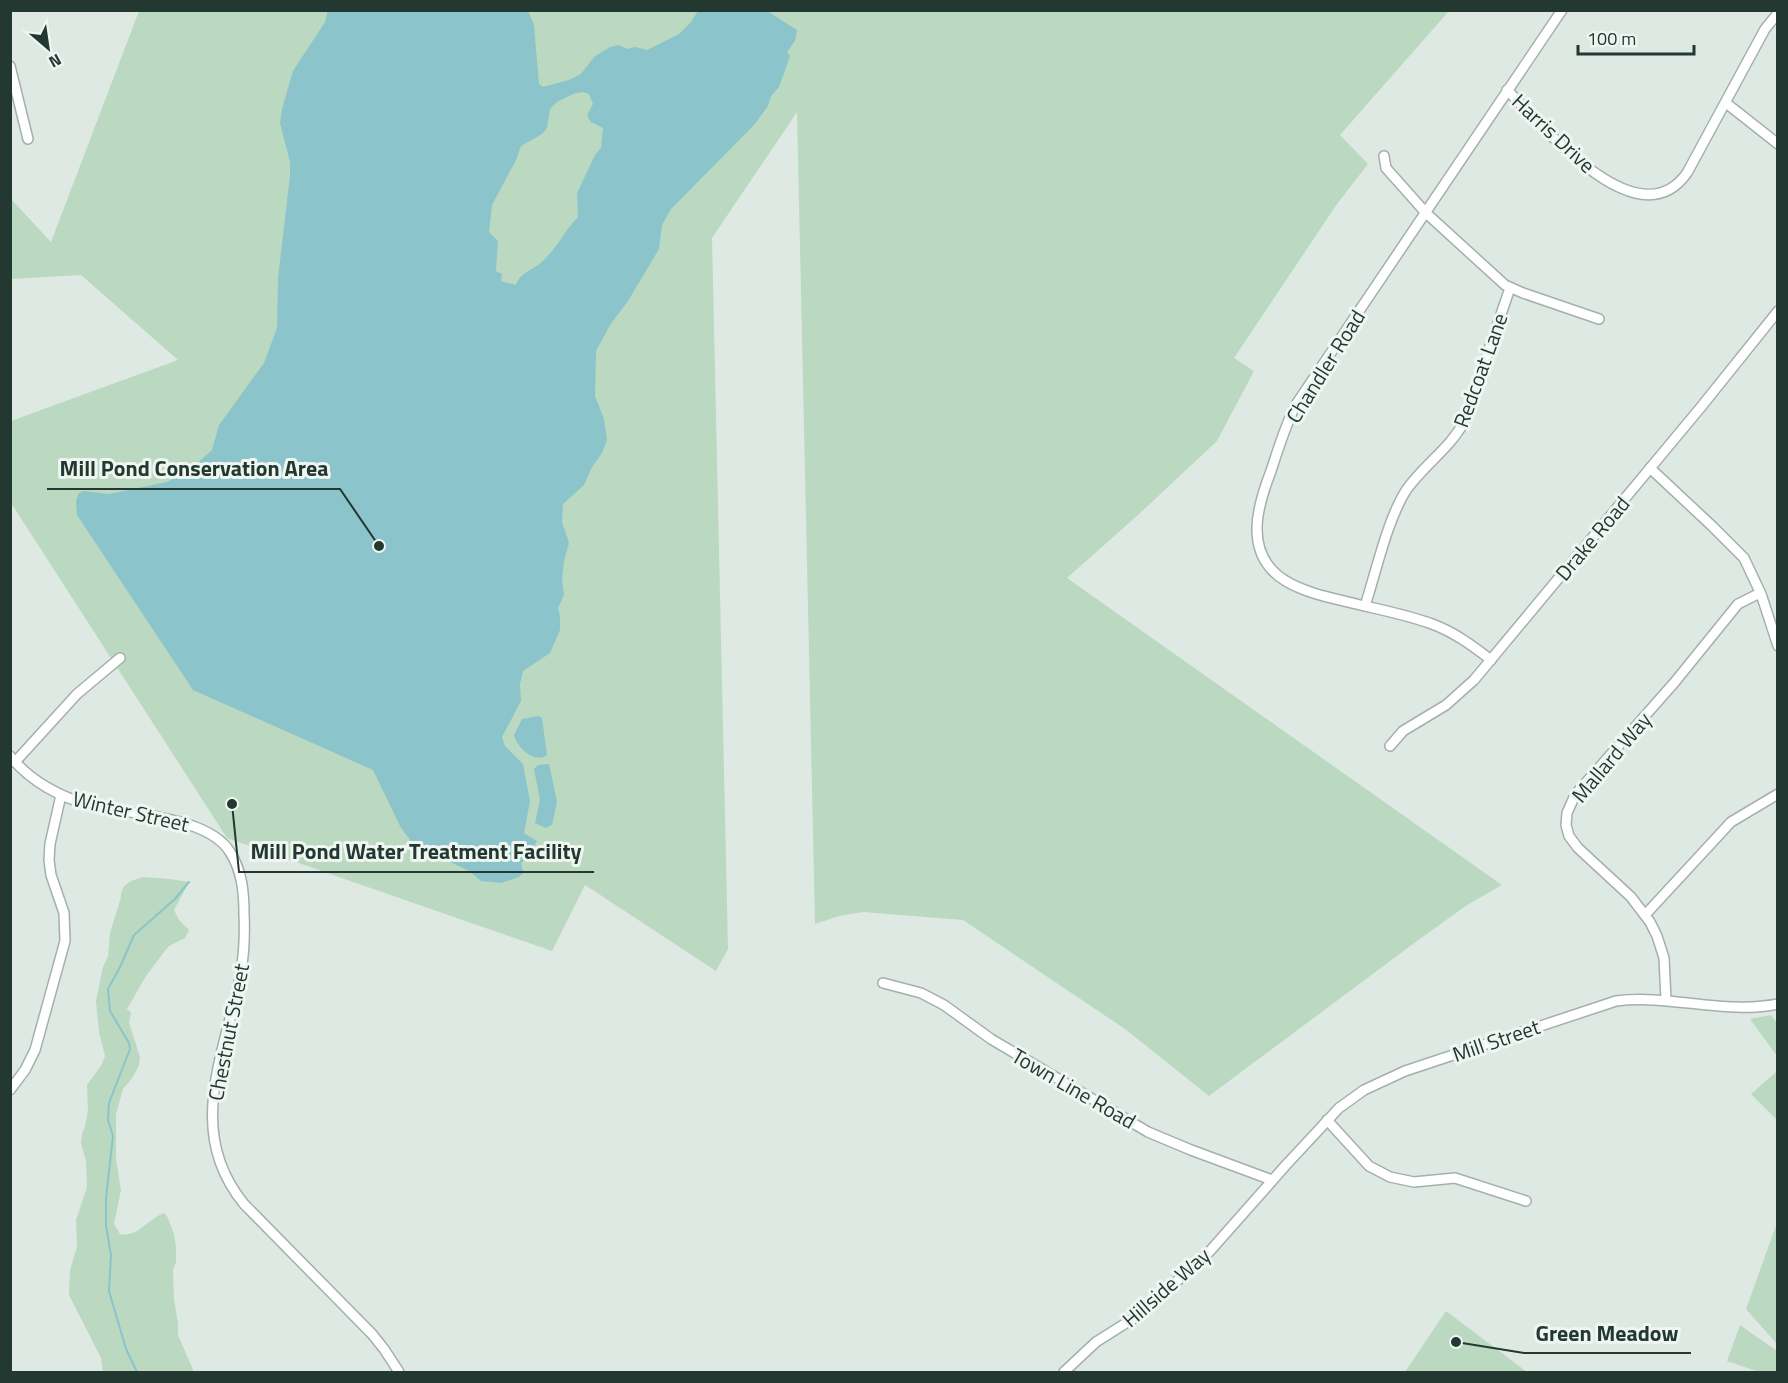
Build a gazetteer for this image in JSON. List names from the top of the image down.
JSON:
{
  "streets": {
    "street": [
      "Harris Drive",
      "Chandler Road",
      "Redcoat Lane",
      "Drake Road",
      "Mallard Way",
      "Winter Street",
      "Chestnut Street",
      "Mill Street",
      "Town Line Road",
      "Hillside Way"
    ]
  },
  "crossings": [
    ["Harris Drive", "Chandler Road"],
    ["Chandler Road", "Redcoat Lane"],
    ["Chandler Road", "Drake Road"],
    ["Mallard Way", "Mill Street"],
    ["Winter Street", "Chestnut Street"],
    ["Mill Street", "Town Line Road"],
    ["Mill Street", "Hillside Way"]
  ],
  "places": ["Mill Pond Conservation Area", "Mill Pond Water Treatment Facility", "Green Meadow"],
  "scale_bar": "100 m",
  "north": "bottom right"
}
